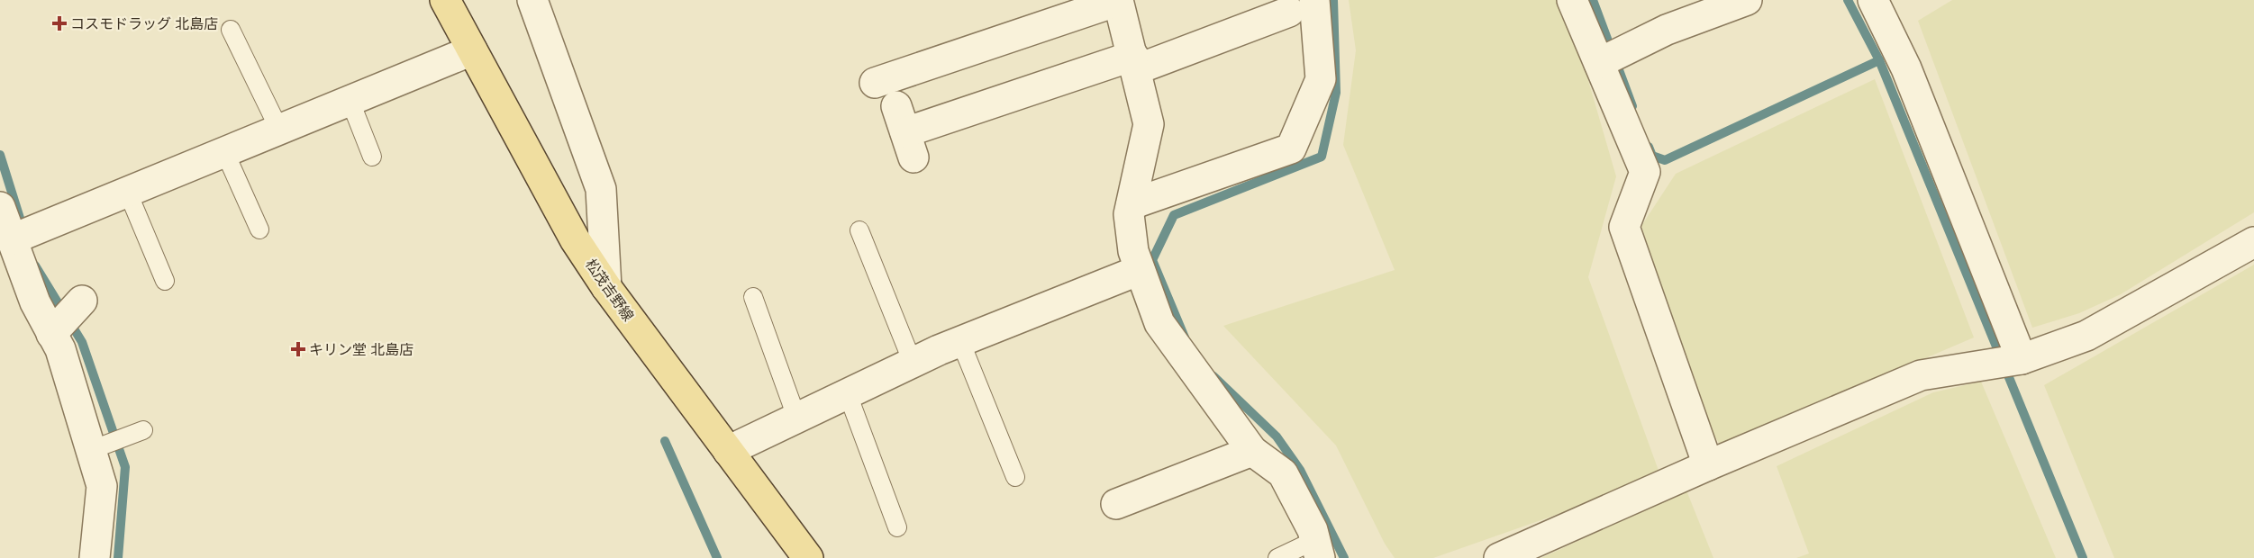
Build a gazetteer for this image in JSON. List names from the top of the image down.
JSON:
{
  "streets": {
    "main road": ["松茂吉野線"]
  },
  "places": {
    "health": ["コスモドラッグ 北島店", "キリン堂 北島店"]
  }
}
